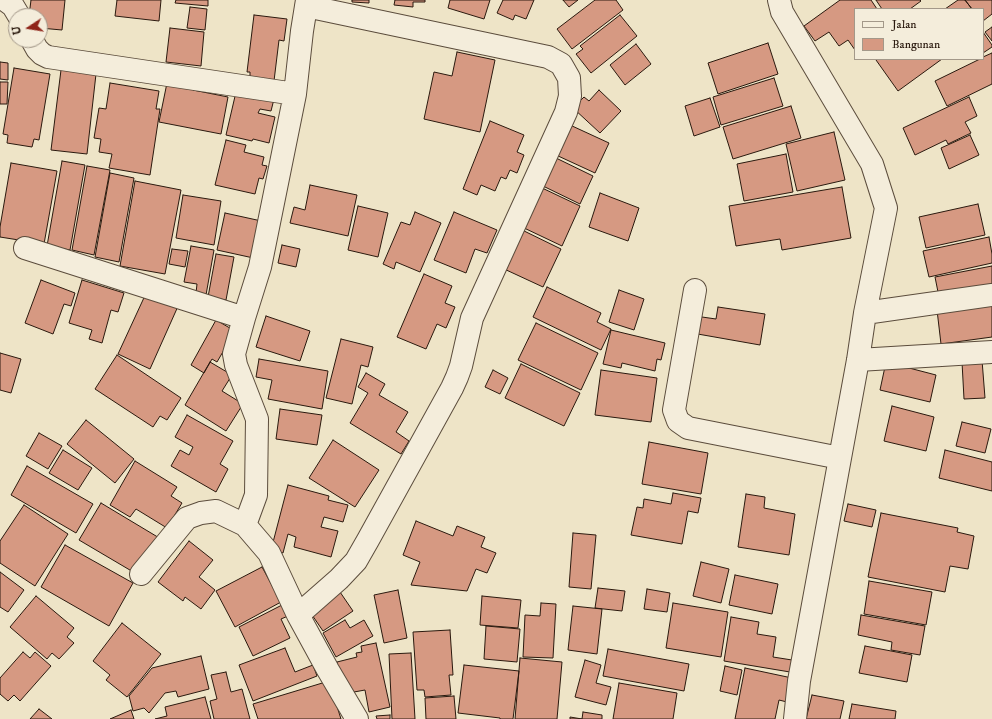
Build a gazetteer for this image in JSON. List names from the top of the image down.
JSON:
{
  "legend": ["Jalan", "Bangunan"],
  "north": "left"
}
